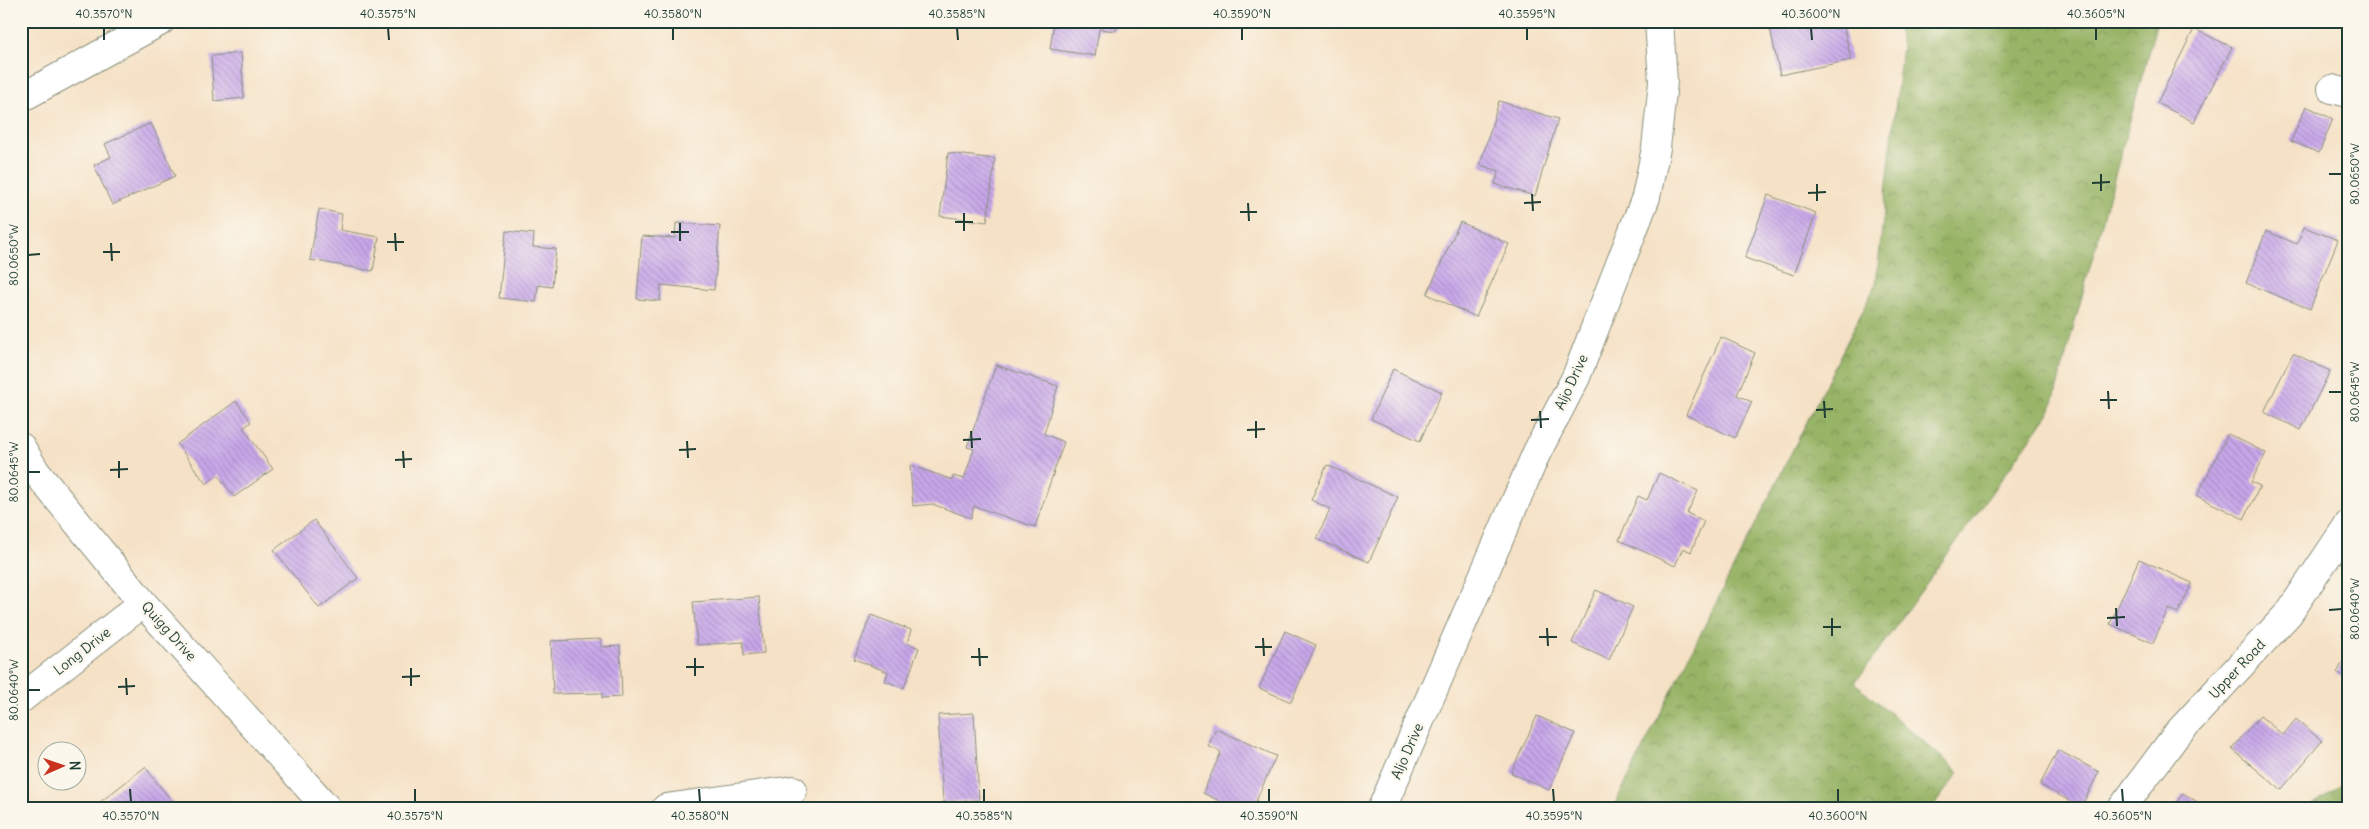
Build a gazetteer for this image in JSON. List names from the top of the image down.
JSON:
{
  "streets": {
    "street": [
      "Aljo Drive",
      "Quigg Drive",
      "Long Drive",
      "Upper Road"
    ]
  },
  "crossings": [
    ["Quigg Drive", "Long Drive"]
  ],
  "north": "right",
  "coordinates": [
    "40.3570°N",
    "40.3575°N",
    "40.3580°N",
    "40.3585°N",
    "40.3590°N",
    "40.3595°N",
    "40.3600°N",
    "40.3605°N",
    "80.0650°W",
    "80.0645°W",
    "80.0640°W"
  ]
}
